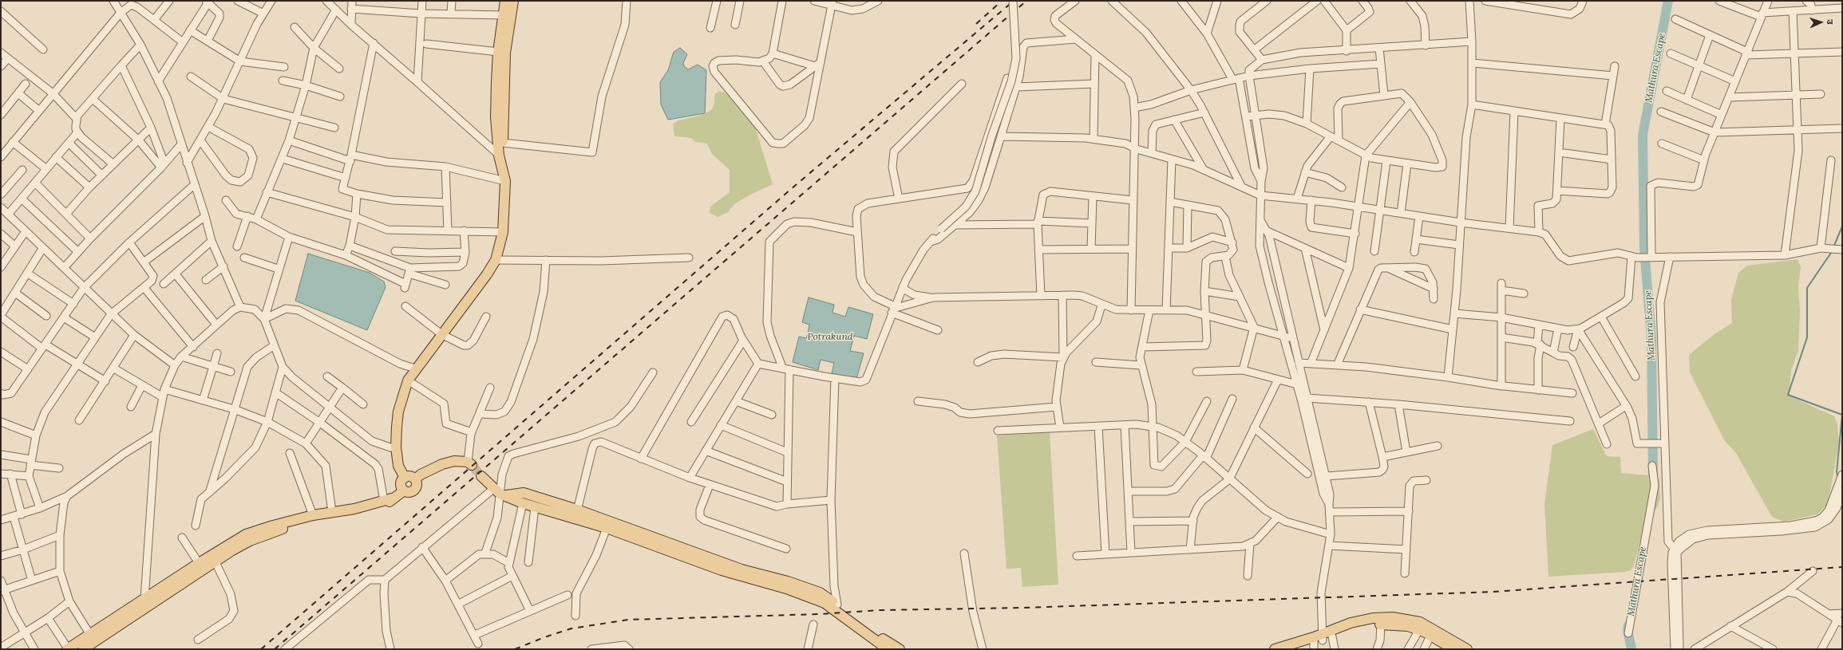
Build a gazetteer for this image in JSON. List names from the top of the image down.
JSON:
{
  "water": ["Mathura Escape", "Potrakund"],
  "north": "right"
}
